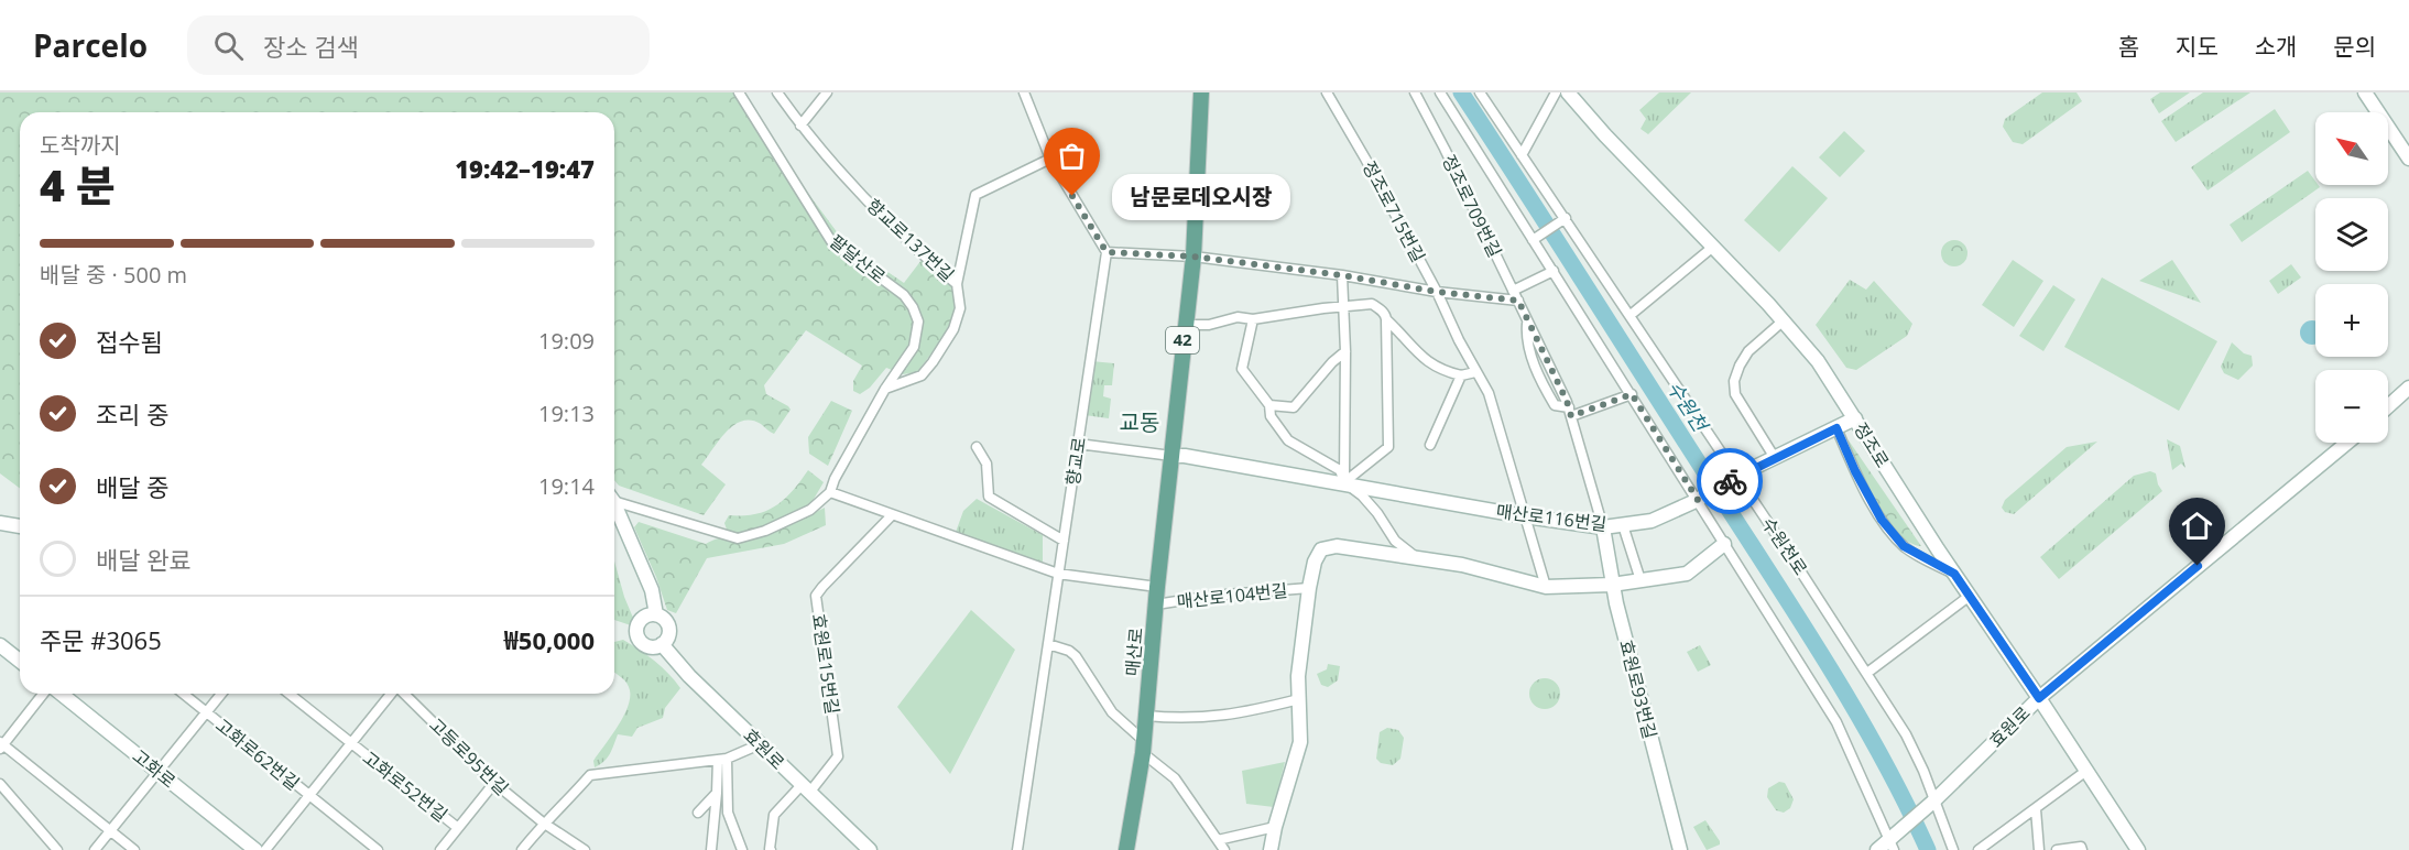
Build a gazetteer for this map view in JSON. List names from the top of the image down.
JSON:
{
  "streets": {
    "main road": ["42", "매산로"],
    "street": [
      "정조로709번길",
      "정조로715번길",
      "향교로137번길",
      "팔달산로",
      "정조로",
      "향교로",
      "매산로116번길",
      "수원천로",
      "매산로104번길",
      "효원로15번길",
      "효원로93번길",
      "효원로",
      "고화로62번길",
      "고등로95번길",
      "고화로",
      "고화로52번길"
    ]
  },
  "crossings": [
    ["정조로709번길", "매산로116번길"],
    ["정조로709번길", "효원로93번길"],
    ["정조로715번길", "매산로116번길"],
    ["정조로", "매산로116번길"],
    ["정조로", "효원로"],
    ["매산로116번길", "수원천로"],
    ["매산로116번길", "매산로"],
    ["매산로116번길", "효원로93번길"],
    ["수원천로", "효원로"],
    ["매산로104번길", "매산로"],
    ["효원로15번길", "효원로"],
    ["고화로62번길", "고화로52번길"],
    ["고등로95번길", "고화로52번길"]
  ],
  "districts": ["교동"],
  "water": ["수원천"],
  "places": ["남문로데오시장"],
  "north": "top left",
  "page": {
    "header": "Parcelo",
    "search": "장소 검색",
    "nav": [
      "홈",
      "지도",
      "소개",
      "문의"
    ],
    "map_buttons": ["+", "−"],
    "heading": ["4 분", "도착까지", "19:42–19:47"],
    "panel": ["주문 #3065", "₩50,000"],
    "bubble": "남문로데오시장",
    "bar": "배달 중 · 500 m",
    "list": [
      ["접수됨", "19:09"],
      ["조리 중", "19:13"],
      ["배달 중", "19:14"],
      "배달 완료"
    ]
  }
}
